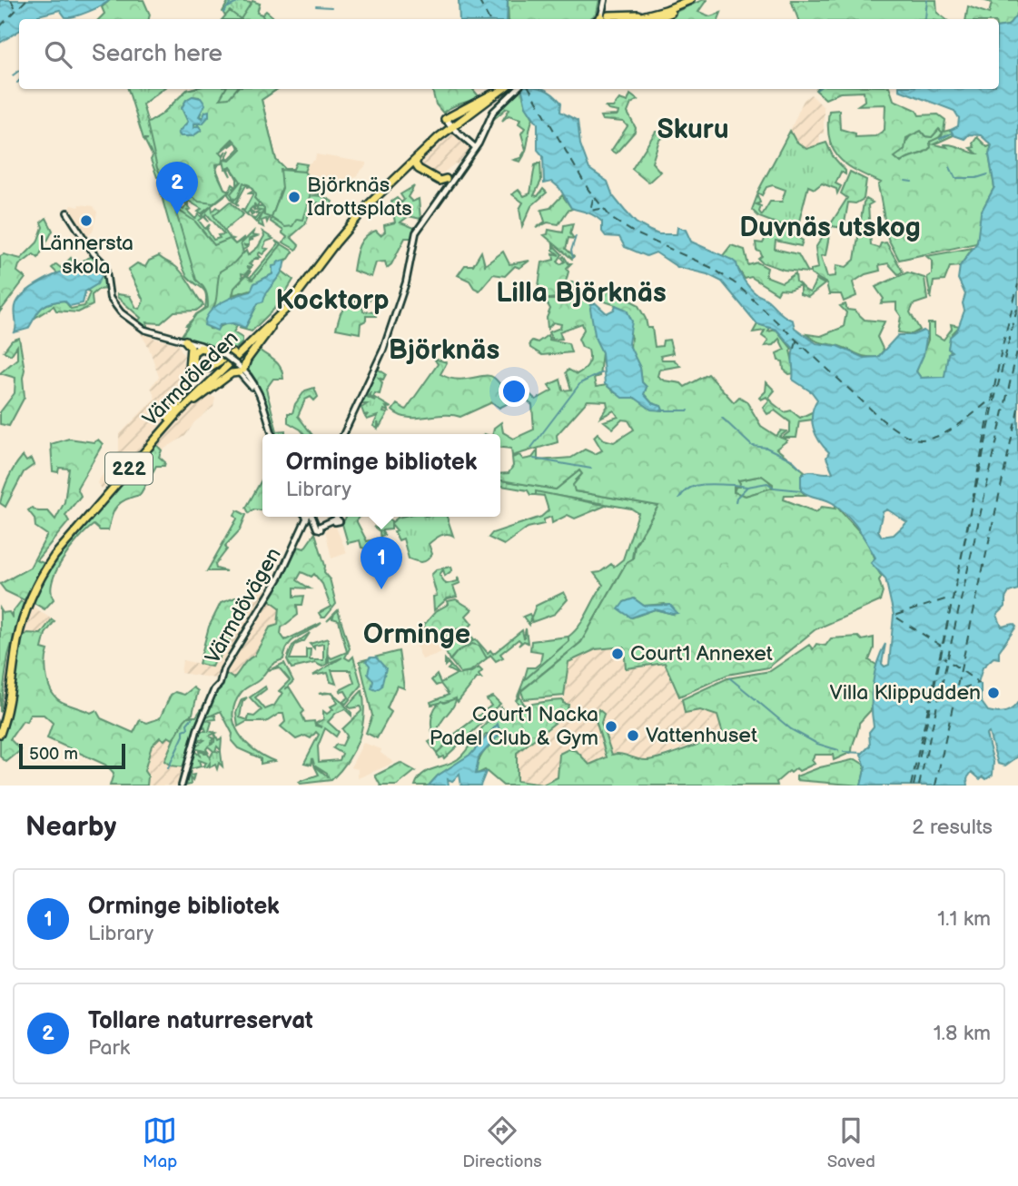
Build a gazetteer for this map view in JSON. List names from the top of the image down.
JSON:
{
  "streets": {
    "highway": ["Värmdöleden", "222"],
    "main road": ["Värmdövägen"]
  },
  "crossings": [
    ["Värmdöleden", "222"]
  ],
  "districts": [
    "Skuru",
    "Duvnäs utskog",
    "Lilla Björknäs",
    "Kocktorp",
    "Björknäs",
    "Orminge"
  ],
  "places": [
    "Björknäs Idrottsplats",
    "Lännersta skola",
    "Court1 Annexet",
    "Villa Klippudden",
    "Court1 Nacka Padel Club & Gym",
    "Vattenhuset"
  ],
  "scale_bar": "500 m",
  "page": {
    "search": "Search here",
    "pins": ["2", "1"],
    "popup": ["Orminge bibliotek", "Library"],
    "scale": "500 m",
    "heading": ["Nearby", "2 results"],
    "list": [
      {
        "mark": "1",
        "name": "Orminge bibliotek",
        "note": "Library",
        "value": "1.1 km"
      },
      {
        "mark": "2",
        "name": "Tollare naturreservat",
        "note": "Park",
        "value": "1.8 km"
      }
    ],
    "nav": ["Map", "Directions", "Saved"]
  }
}
